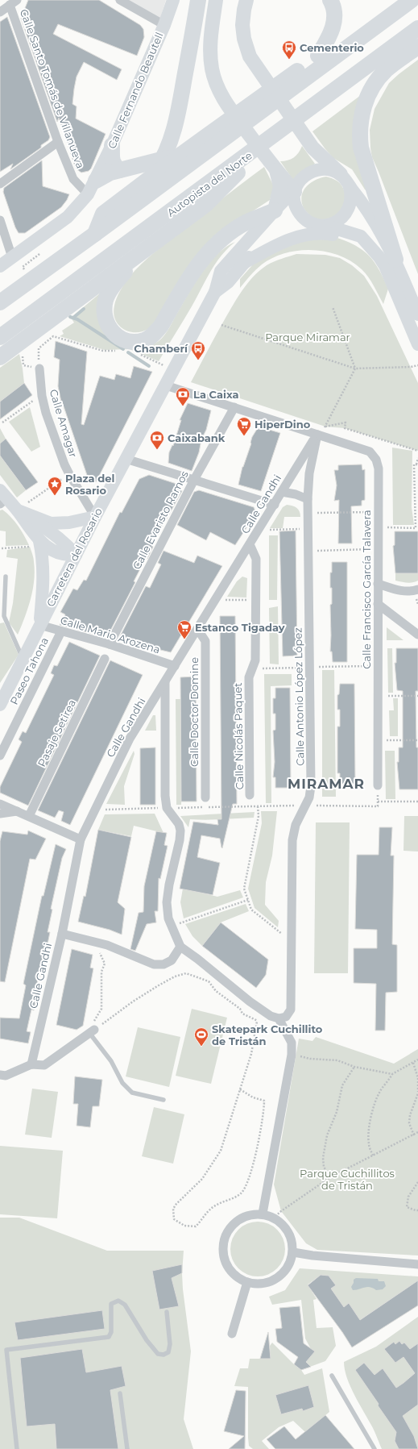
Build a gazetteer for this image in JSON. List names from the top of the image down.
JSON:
{
  "streets": {
    "highway": ["Autopista del Norte"],
    "main road": ["Calle Fernando Beautell", "Carretera del Rosario"],
    "street": [
      "Calle Santo Tomás de Villanueva",
      "Calle Amagar",
      "Calle Gandhi",
      "Calle Evaristo Ramos",
      "Calle Francisco García Talavera",
      "Calle Mario Arozena",
      "Paseo Tahona",
      "Calle Antonio López López",
      "Calle Doctor Domine",
      "Pasaje Setirea",
      "Calle Nicolás Paquet"
    ]
  },
  "crossings": [
    ["Calle Santo Tomás de Villanueva", "Calle Fernando Beautell"],
    ["Calle Amagar", "Carretera del Rosario"],
    ["Calle Gandhi", "Calle Francisco García Talavera"],
    ["Calle Gandhi", "Calle Mario Arozena"],
    ["Calle Gandhi", "Calle Antonio López López"],
    ["Calle Gandhi", "Calle Doctor Domine"],
    ["Calle Gandhi", "Calle Nicolás Paquet"],
    ["Calle Evaristo Ramos", "Calle Francisco García Talavera"],
    ["Calle Evaristo Ramos", "Calle Mario Arozena"],
    ["Carretera del Rosario", "Calle Francisco García Talavera"],
    ["Carretera del Rosario", "Calle Mario Arozena"],
    ["Calle Francisco García Talavera", "Calle Antonio López López"],
    ["Calle Mario Arozena", "Paseo Tahona"]
  ],
  "districts": ["MIRAMAR"],
  "parks": ["Parque Miramar", "Parque Cuchillitos de Tristán"],
  "places": {
    "bus stop": ["Cementerio", "Chamberí"],
    "bank": ["La Caixa", "Caixabank"],
    "supermarket": ["HiperDino", "Estanco Tigaday"],
    "place": ["Plaza del Rosario"],
    "sports": ["Skatepark Cuchillito de Tristán"]
  }
}
